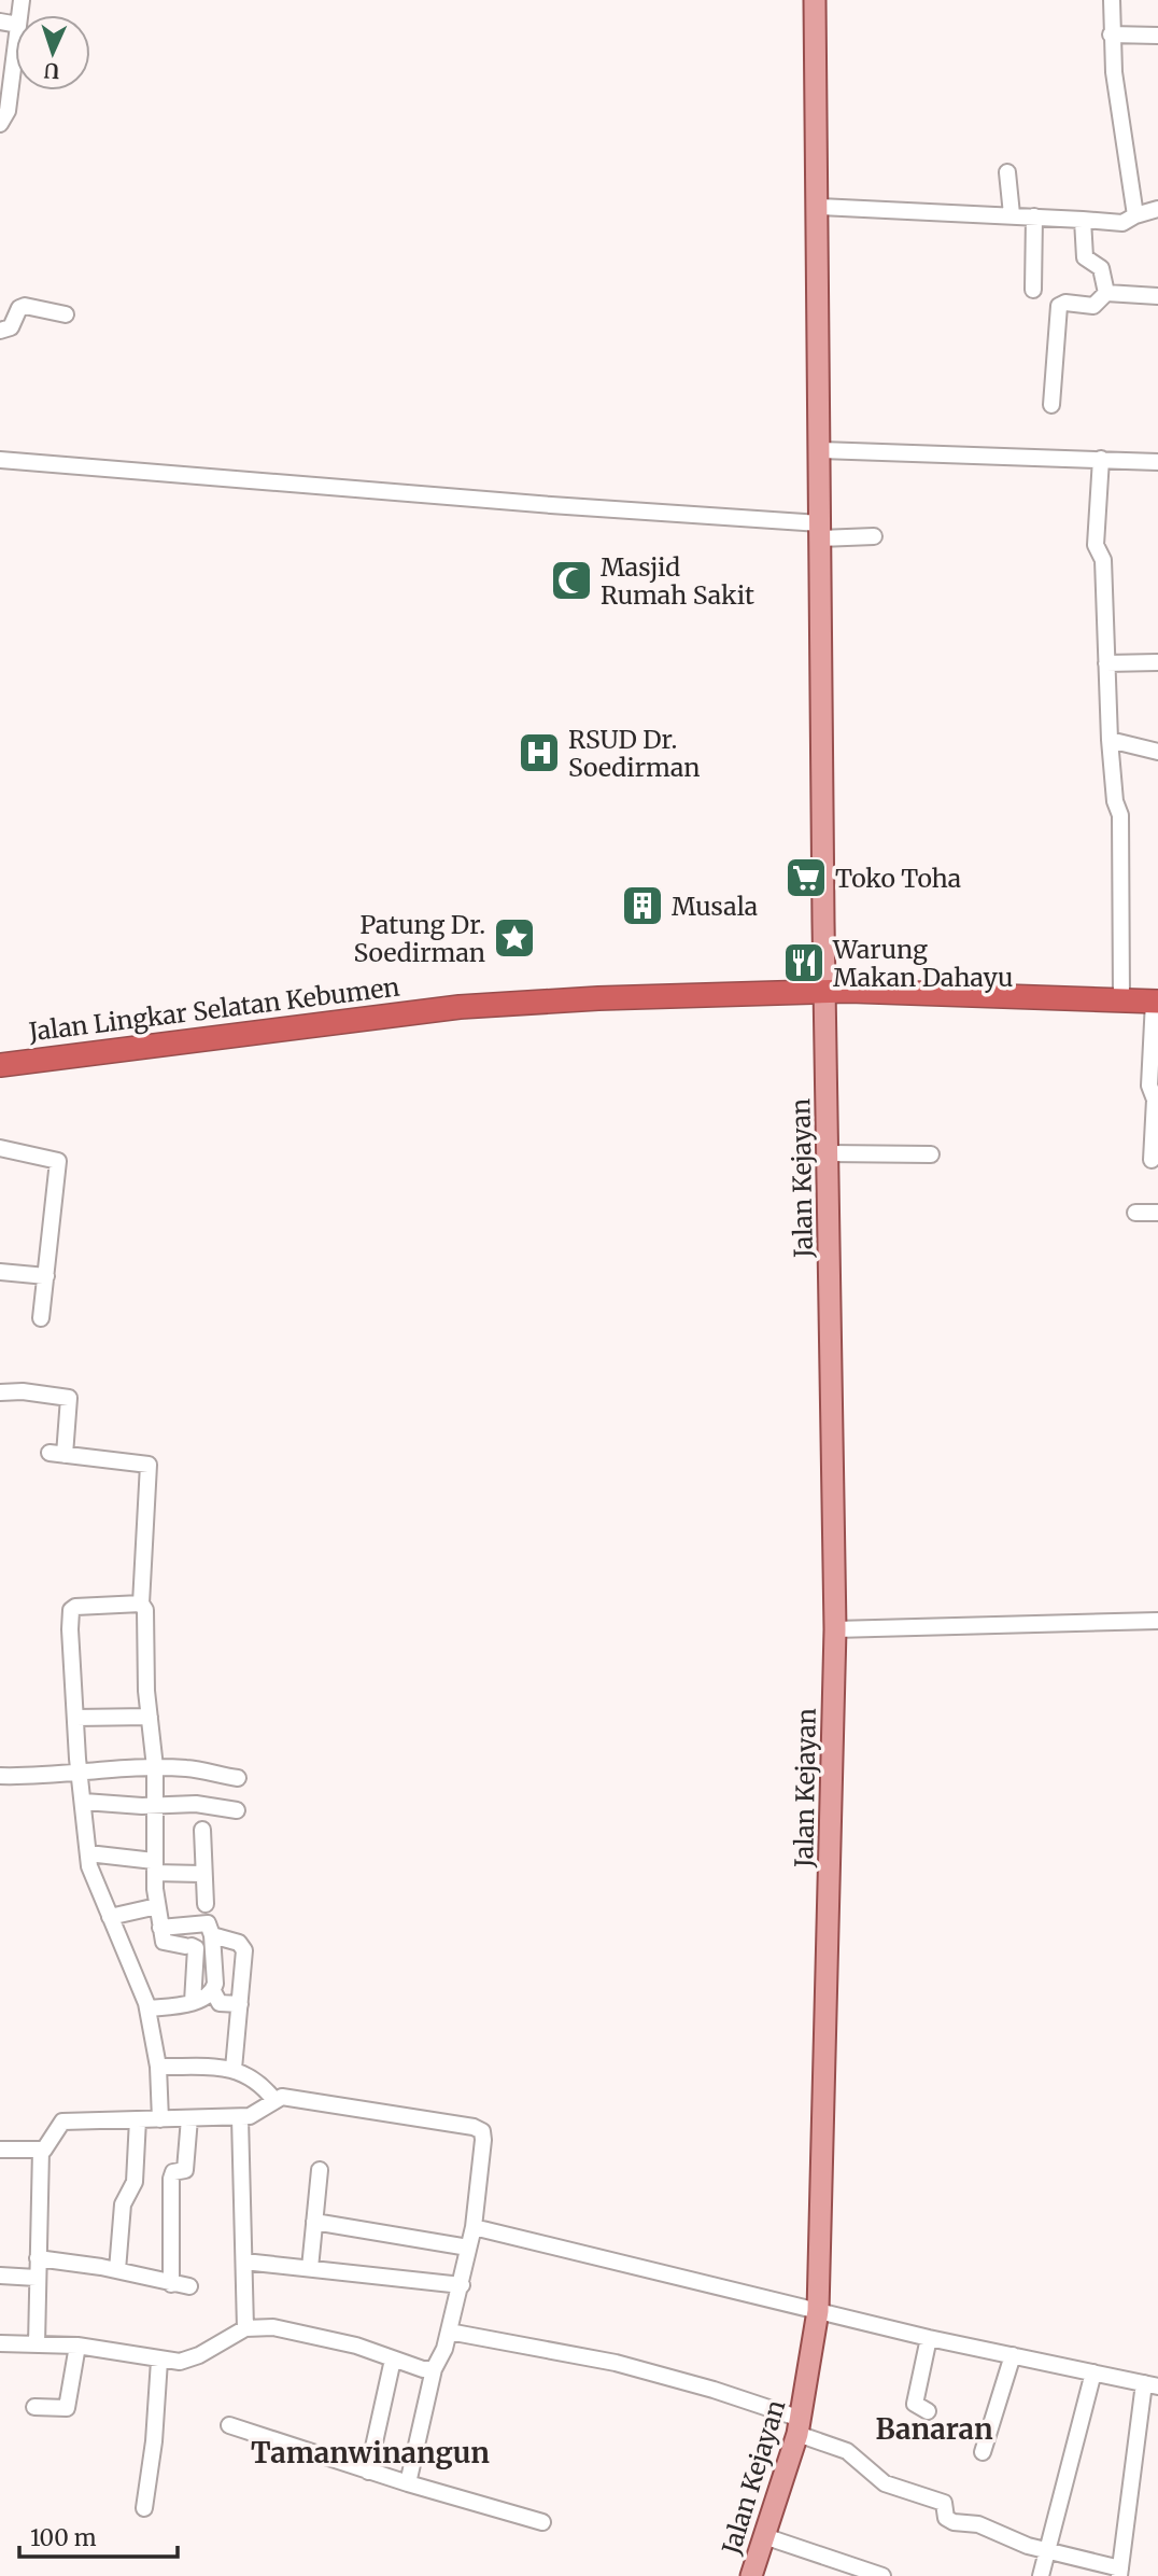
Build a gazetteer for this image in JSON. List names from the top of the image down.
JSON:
{
  "streets": {
    "highway": ["Jalan Lingkar Selatan Kebumen"],
    "main road": ["Jalan Kejayan"]
  },
  "crossings": [
    ["Jalan Lingkar Selatan Kebumen", "Jalan Kejayan"]
  ],
  "districts": ["Banaran", "Tamanwinangun"],
  "places": {
    "mosque": ["Masjid Rumah Sakit"],
    "hospital": ["RSUD Dr. Soedirman"],
    "supermarket": ["Toko Toha"],
    "building": ["Musala"],
    "place": ["Patung Dr. Soedirman"],
    "restaurant": ["Warung Makan Dahayu"]
  },
  "scale_bar": "100 m",
  "north": "bottom"
}
